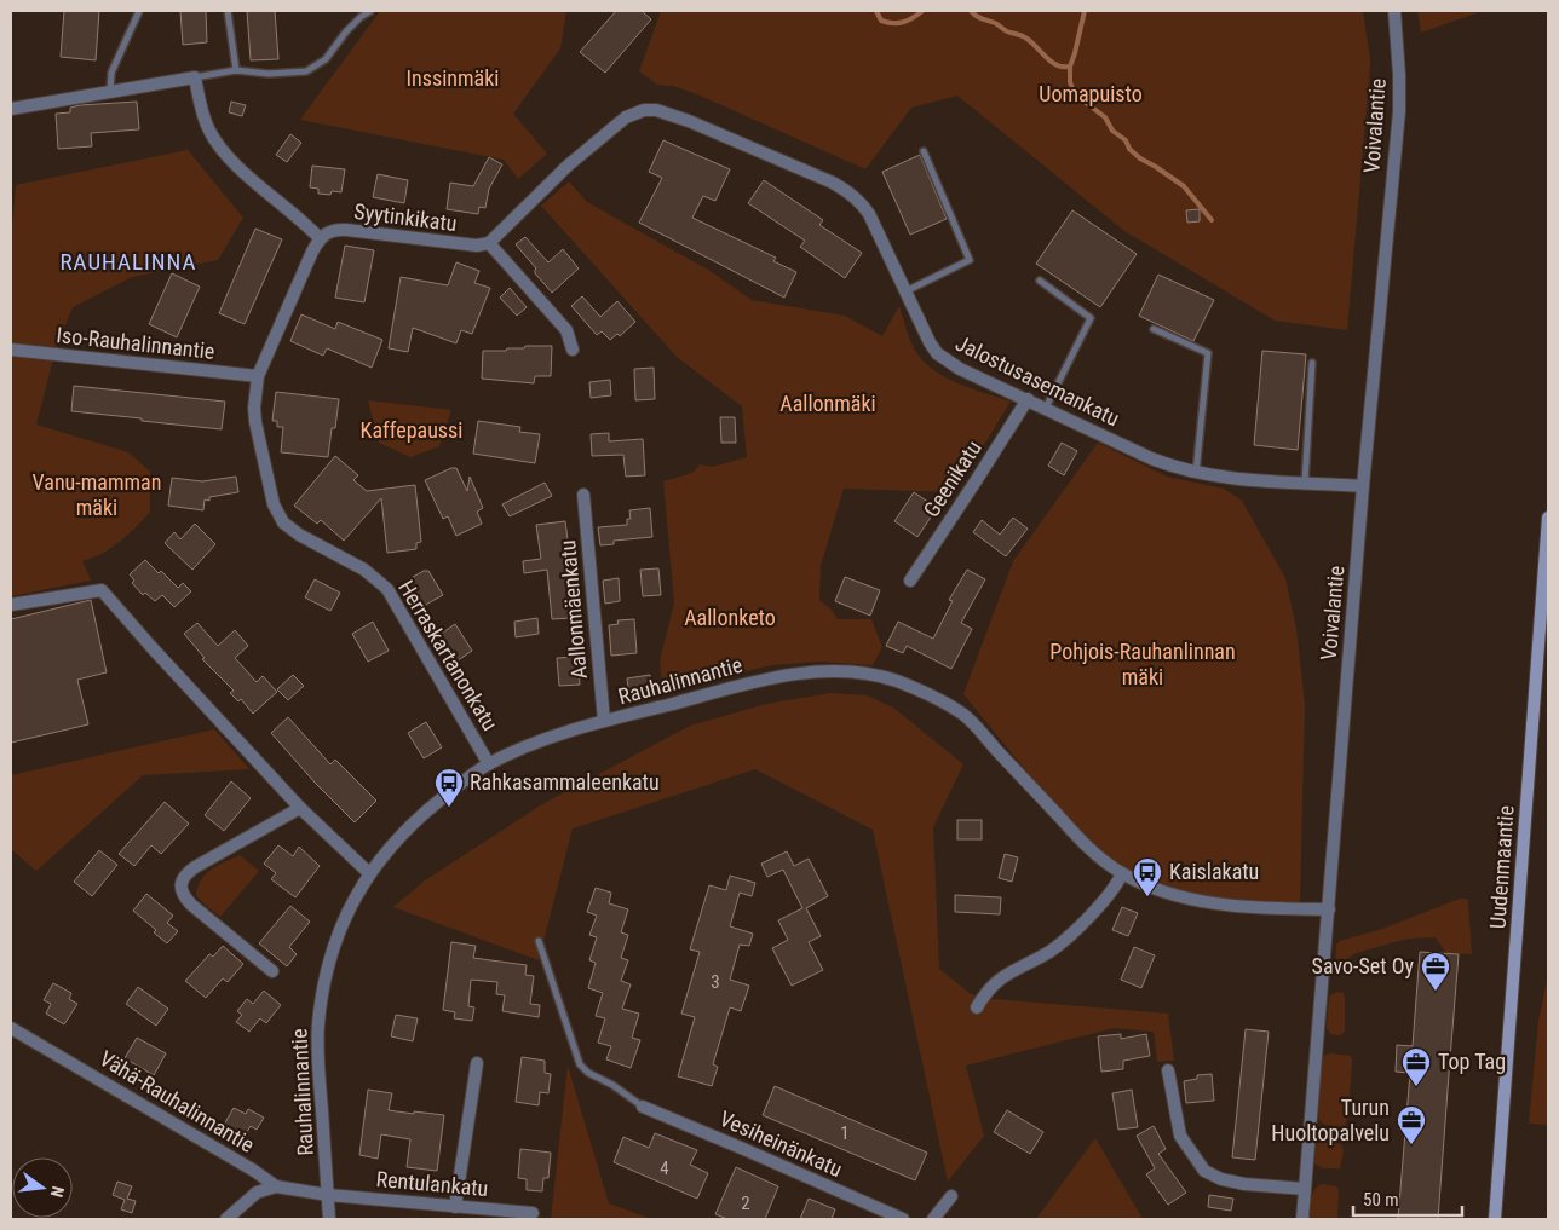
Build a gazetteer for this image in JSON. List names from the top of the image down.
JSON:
{
  "streets": {
    "main road": ["Uudenmaantie"],
    "street": [
      "Voivalantie",
      "Syytinkikatu",
      "Iso-Rauhalinnantie",
      "Jalostusasemankatu",
      "Geenikatu",
      "Aallonmäenkatu",
      "Herraskartanonkatu",
      "Rauhalinnantie",
      "Vähä-Rauhalinnantie",
      "Vesiheinänkatu",
      "Rentulankatu"
    ]
  },
  "crossings": [
    ["Voivalantie", "Jalostusasemankatu"],
    ["Voivalantie", "Rauhalinnantie"],
    ["Syytinkikatu", "Jalostusasemankatu"],
    ["Syytinkikatu", "Herraskartanonkatu"],
    ["Iso-Rauhalinnantie", "Herraskartanonkatu"],
    ["Jalostusasemankatu", "Geenikatu"],
    ["Aallonmäenkatu", "Rauhalinnantie"],
    ["Herraskartanonkatu", "Rauhalinnantie"],
    ["Rauhalinnantie", "Vähä-Rauhalinnantie"],
    ["Rauhalinnantie", "Rentulankatu"],
    ["Vähä-Rauhalinnantie", "Rentulankatu"]
  ],
  "districts": ["RAUHALINNA"],
  "parks": [
    "Inssinmäki",
    "Uomapuisto",
    "Aallonmäki",
    "Kaffepaussi",
    "Vanu-mamman mäki",
    "Aallonketo",
    "Pohjois-Rauhanlinnan mäki"
  ],
  "places": {
    "bus stop": ["Rahkasammaleenkatu", "Kaislakatu"],
    "office": ["Savo-Set Oy", "Top Tag", "Turun Huoltopalvelu"]
  },
  "house_numbers": [
    "3",
    "1",
    "4",
    "2"
  ],
  "scale_bar": "50 m",
  "north": "right"
}
